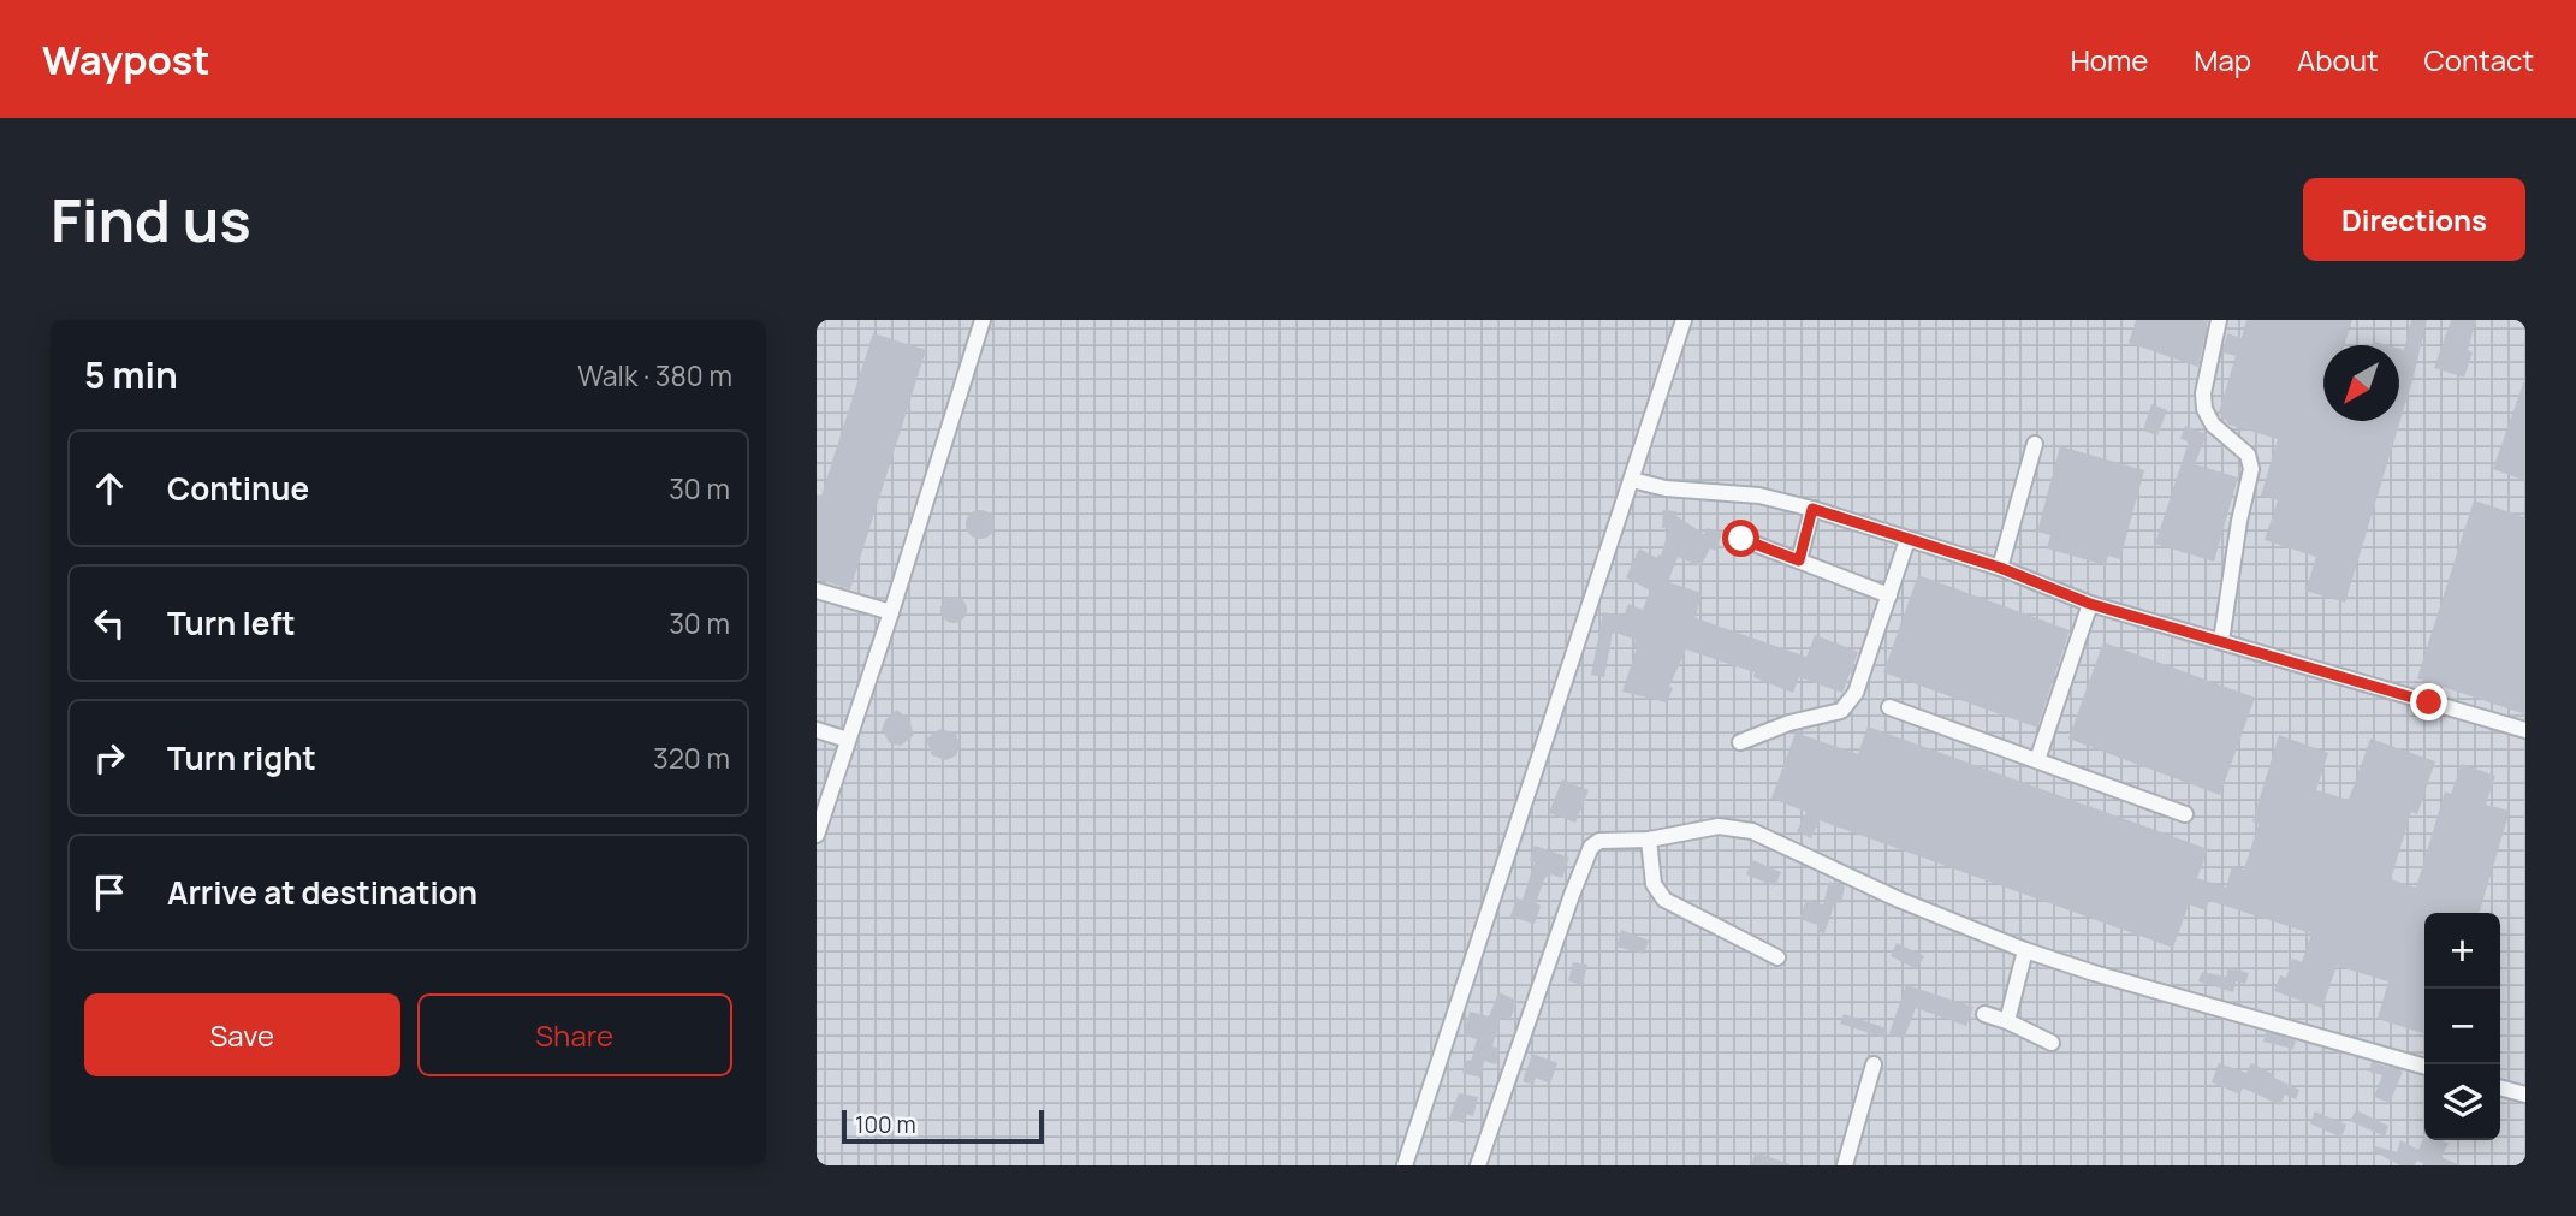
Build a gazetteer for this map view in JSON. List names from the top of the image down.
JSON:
{
  "scale_bar": "100 m",
  "north": "bottom left",
  "page": {
    "header": "Waypost",
    "nav": [
      "Home",
      "Map",
      "About",
      "Contact"
    ],
    "buttons": [
      "Directions",
      ["Save", "Share"]
    ],
    "title": "Find us",
    "heading": ["5 min", "Walk · 380 m"],
    "list": [
      ["Continue", "30 m"],
      ["Turn left", "30 m"],
      ["Turn right", "320 m"],
      "Arrive at destination"
    ],
    "map_buttons": ["+", "−"],
    "scale": "100 m"
  }
}
